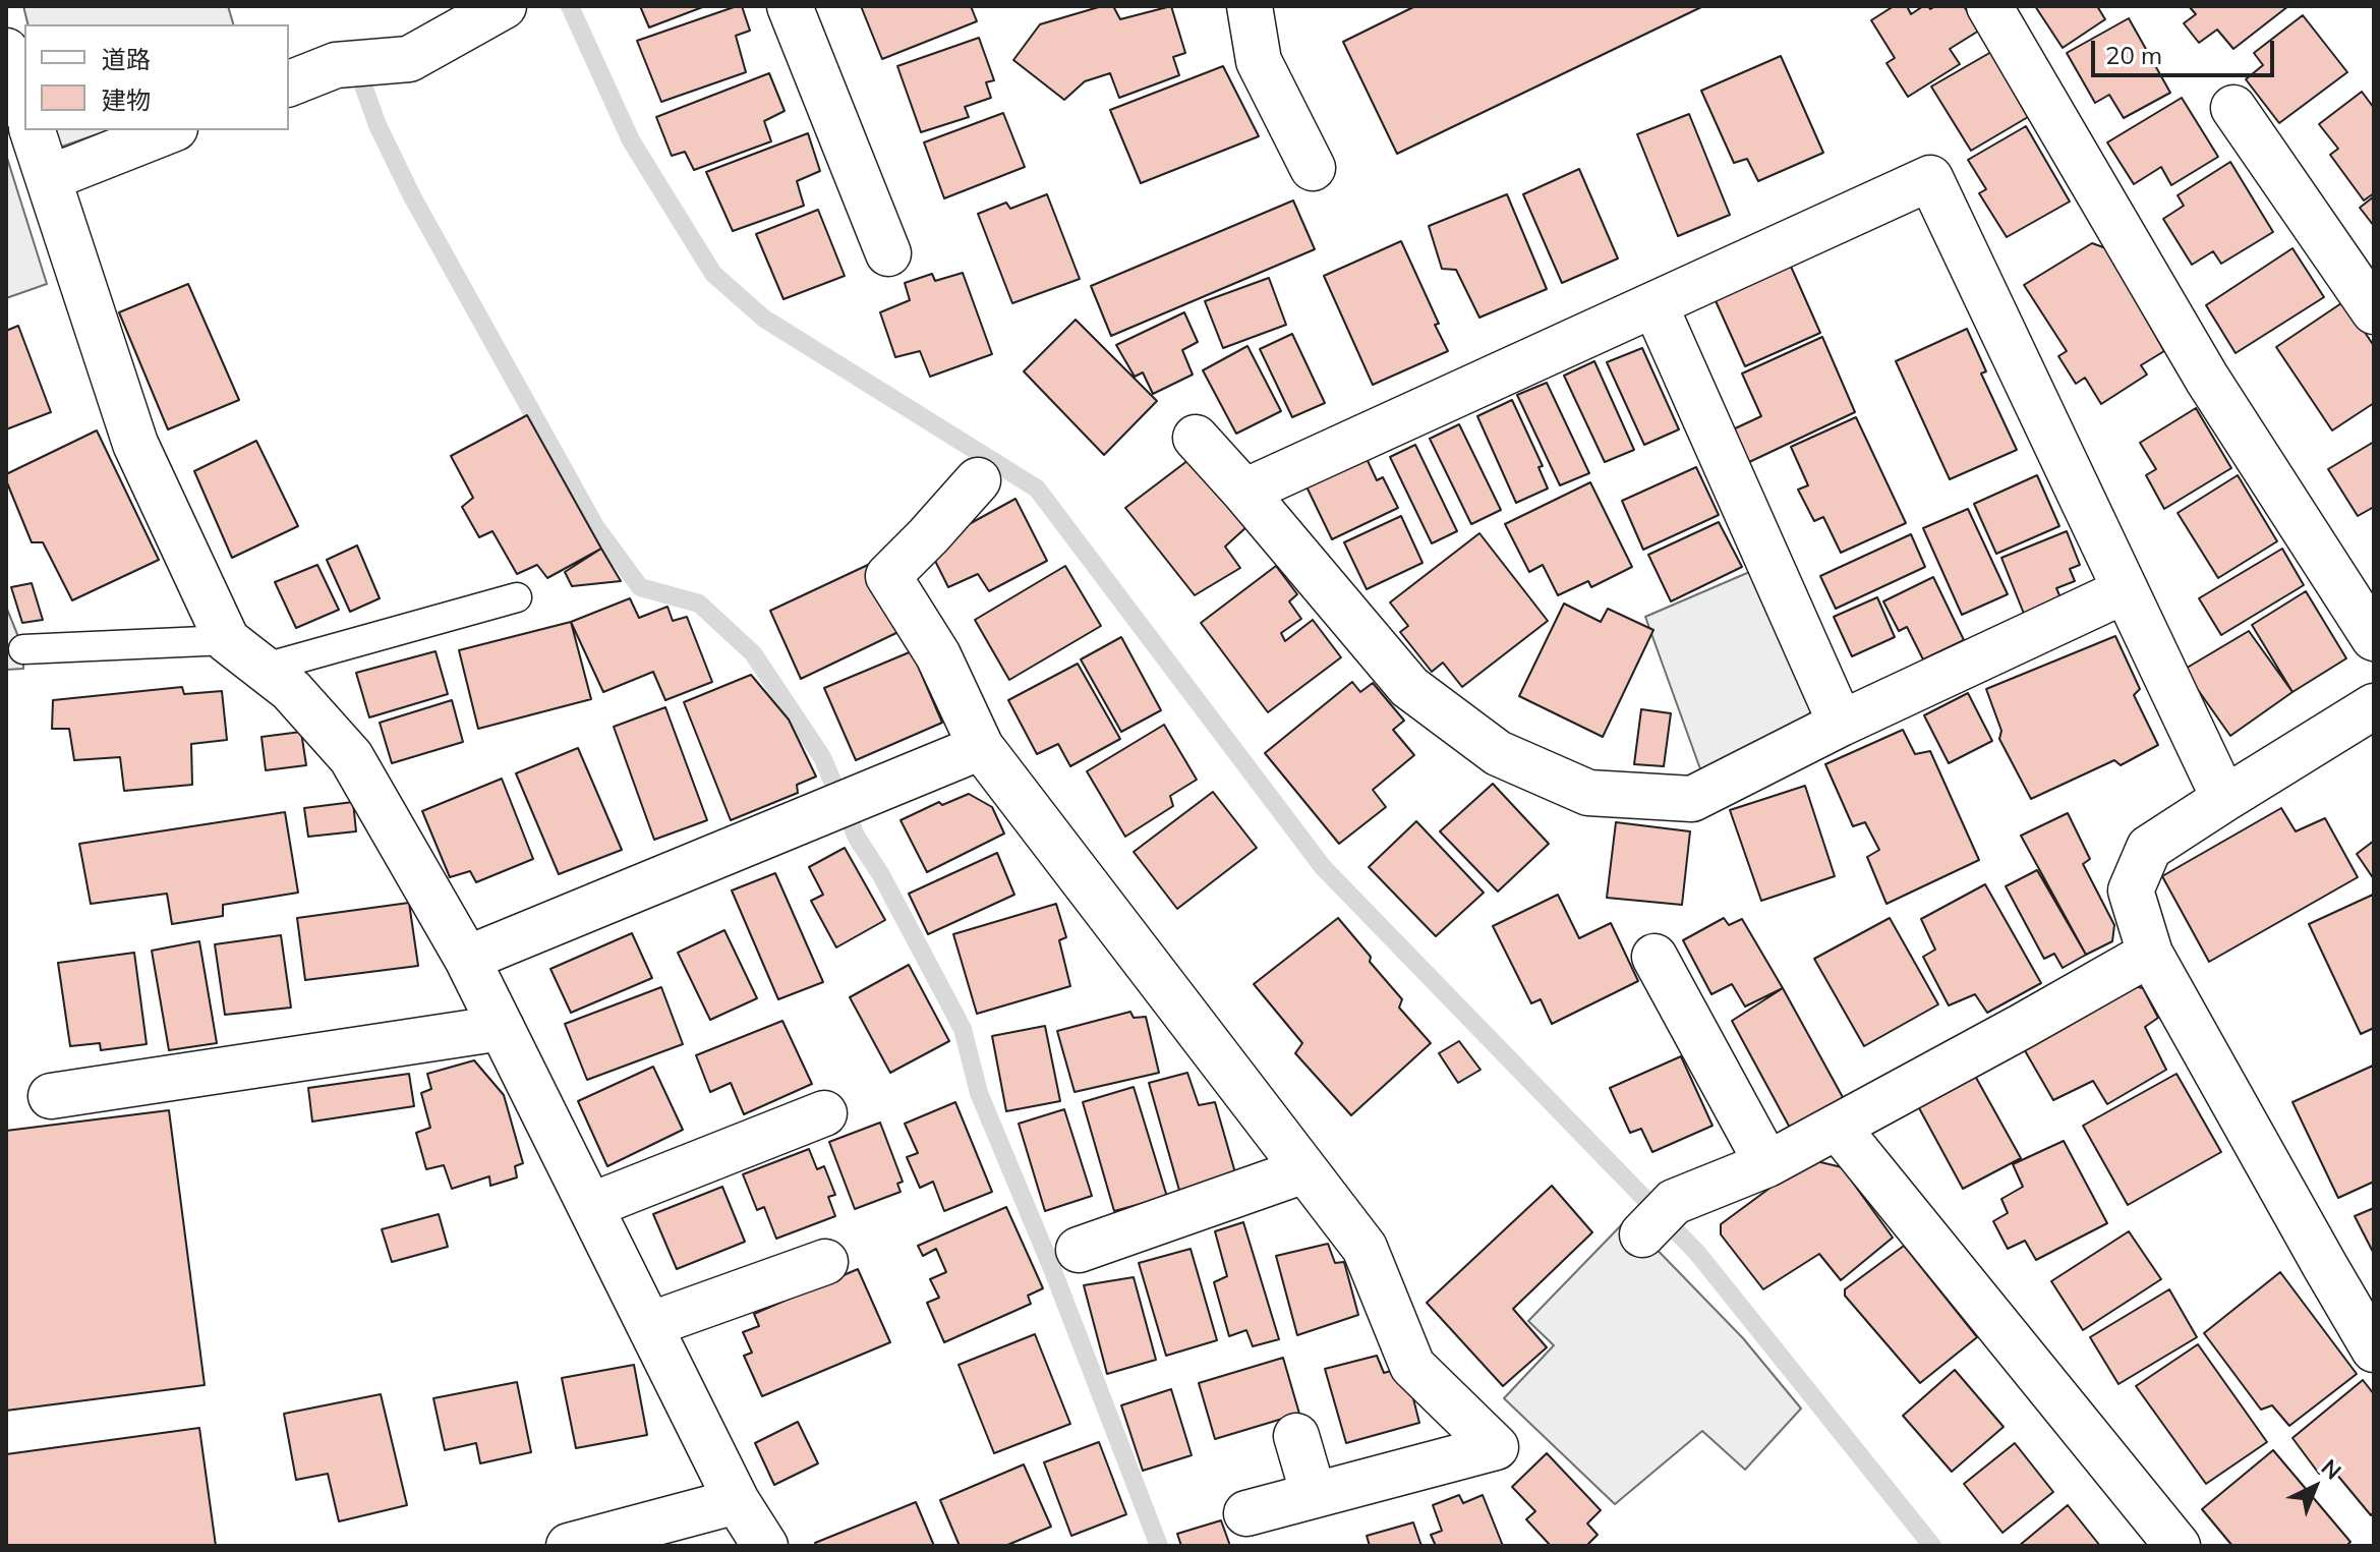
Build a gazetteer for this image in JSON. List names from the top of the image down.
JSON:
{
  "legend": ["道路", "建物"],
  "scale_bar": "20 m",
  "north": "top right"
}
